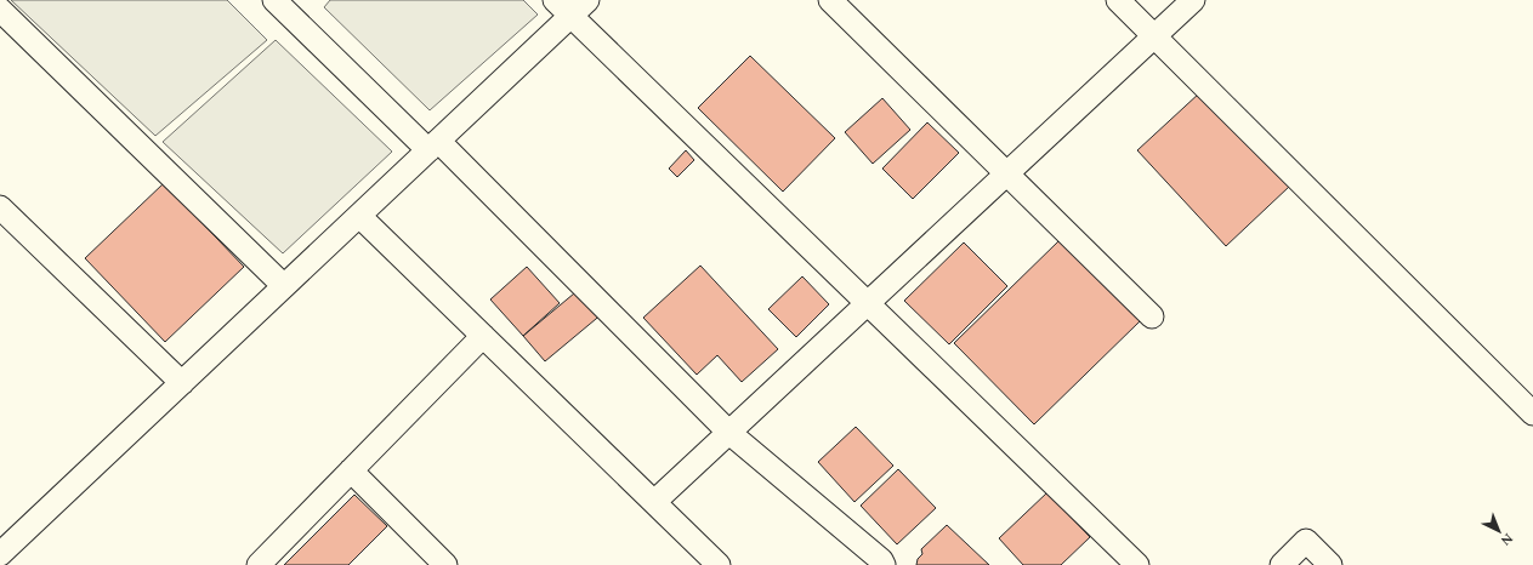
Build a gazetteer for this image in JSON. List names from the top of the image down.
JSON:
{
  "north": "bottom right"
}
